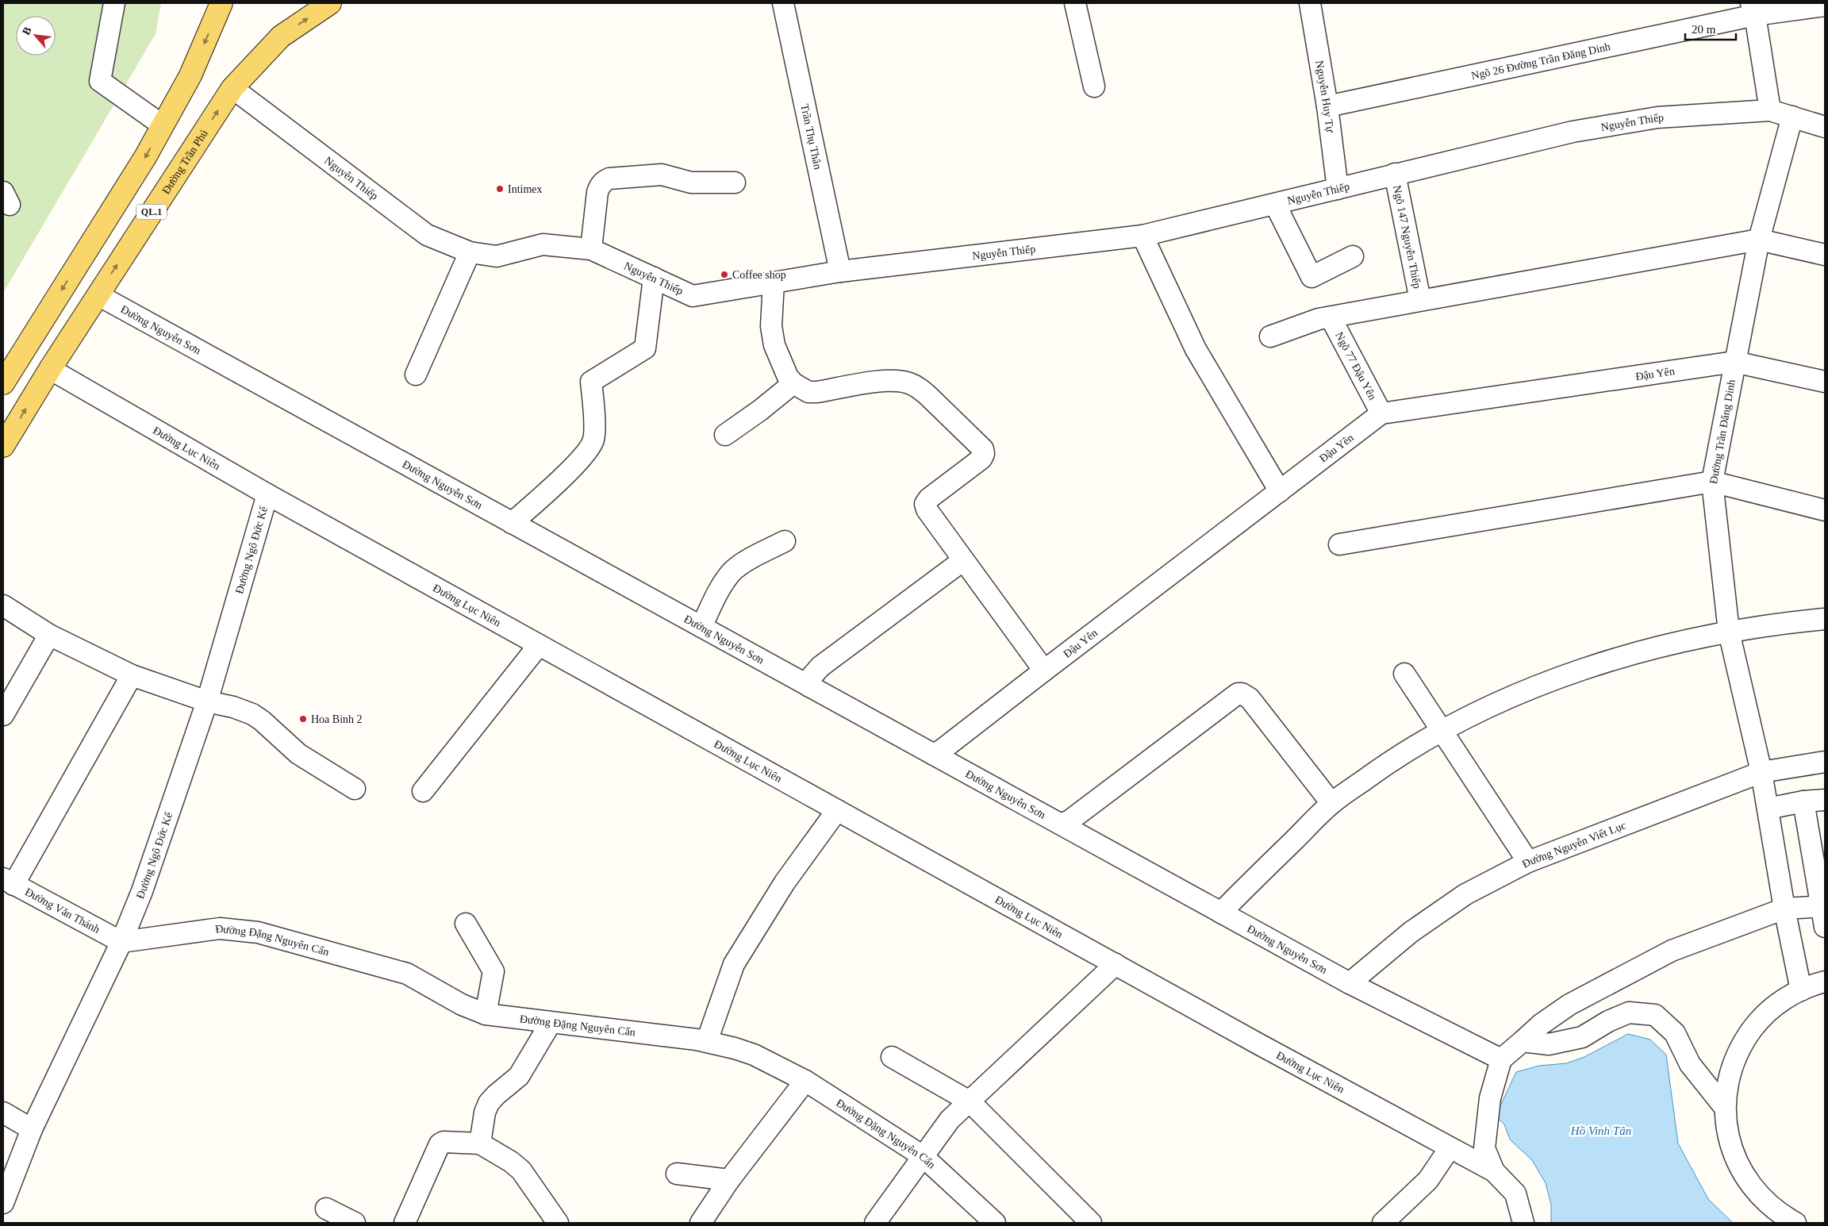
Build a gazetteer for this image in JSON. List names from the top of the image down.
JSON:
{
  "streets": {
    "main road": ["Đường Trần Phú", "QL.1"],
    "street": [
      "Ngõ 26 Đường Trần Đăng Dinh",
      "Nguyễn Huy Tự",
      "Nguyễn Thiếp",
      "Trần Thụ Thân",
      "Ngõ 147 Nguyễn Thiếp",
      "Đường Nguyễn Sơn",
      "Ngõ 77 Đậu Yên",
      "Đậu Yên",
      "Đường Trần Đăng Dinh",
      "Đường Lục Niên",
      "Đường Ngô Đức Kế",
      "Đường Nguyễn Viết Lục",
      "Đường Văn Thánh",
      "Đường Đặng Nguyên Cẩn"
    ]
  },
  "crossings": [
    ["Ngõ 26 Đường Trần Đăng Dinh", "Nguyễn Huy Tự"],
    ["Nguyễn Huy Tự", "Nguyễn Thiếp"],
    ["Nguyễn Thiếp", "Trần Thụ Thân"],
    ["Nguyễn Thiếp", "Đường Trần Phú"],
    ["Nguyễn Thiếp", "Ngõ 147 Nguyễn Thiếp"],
    ["Nguyễn Thiếp", "Đường Trần Đăng Dinh"],
    ["Đường Trần Phú", "Đường Nguyễn Sơn"],
    ["Đường Trần Phú", "Đường Lục Niên"],
    ["Đường Nguyễn Sơn", "Đậu Yên"],
    ["Đường Nguyễn Sơn", "Đường Nguyễn Viết Lục"],
    ["Ngõ 77 Đậu Yên", "Đậu Yên"],
    ["Đậu Yên", "Đường Trần Đăng Dinh"],
    ["Đường Trần Đăng Dinh", "Đường Nguyễn Viết Lục"],
    ["Đường Lục Niên", "Đường Ngô Đức Kế"],
    ["Đường Ngô Đức Kế", "Đường Văn Thánh"],
    ["Đường Ngô Đức Kế", "Đường Đặng Nguyên Cẩn"],
    ["Đường Văn Thánh", "Đường Đặng Nguyên Cẩn"]
  ],
  "water": ["Hồ Vinh Tân"],
  "places": ["Intimex", "Coffee shop", "Hoa Binh 2"],
  "scale_bar": "20 m",
  "north": "top left"
}
